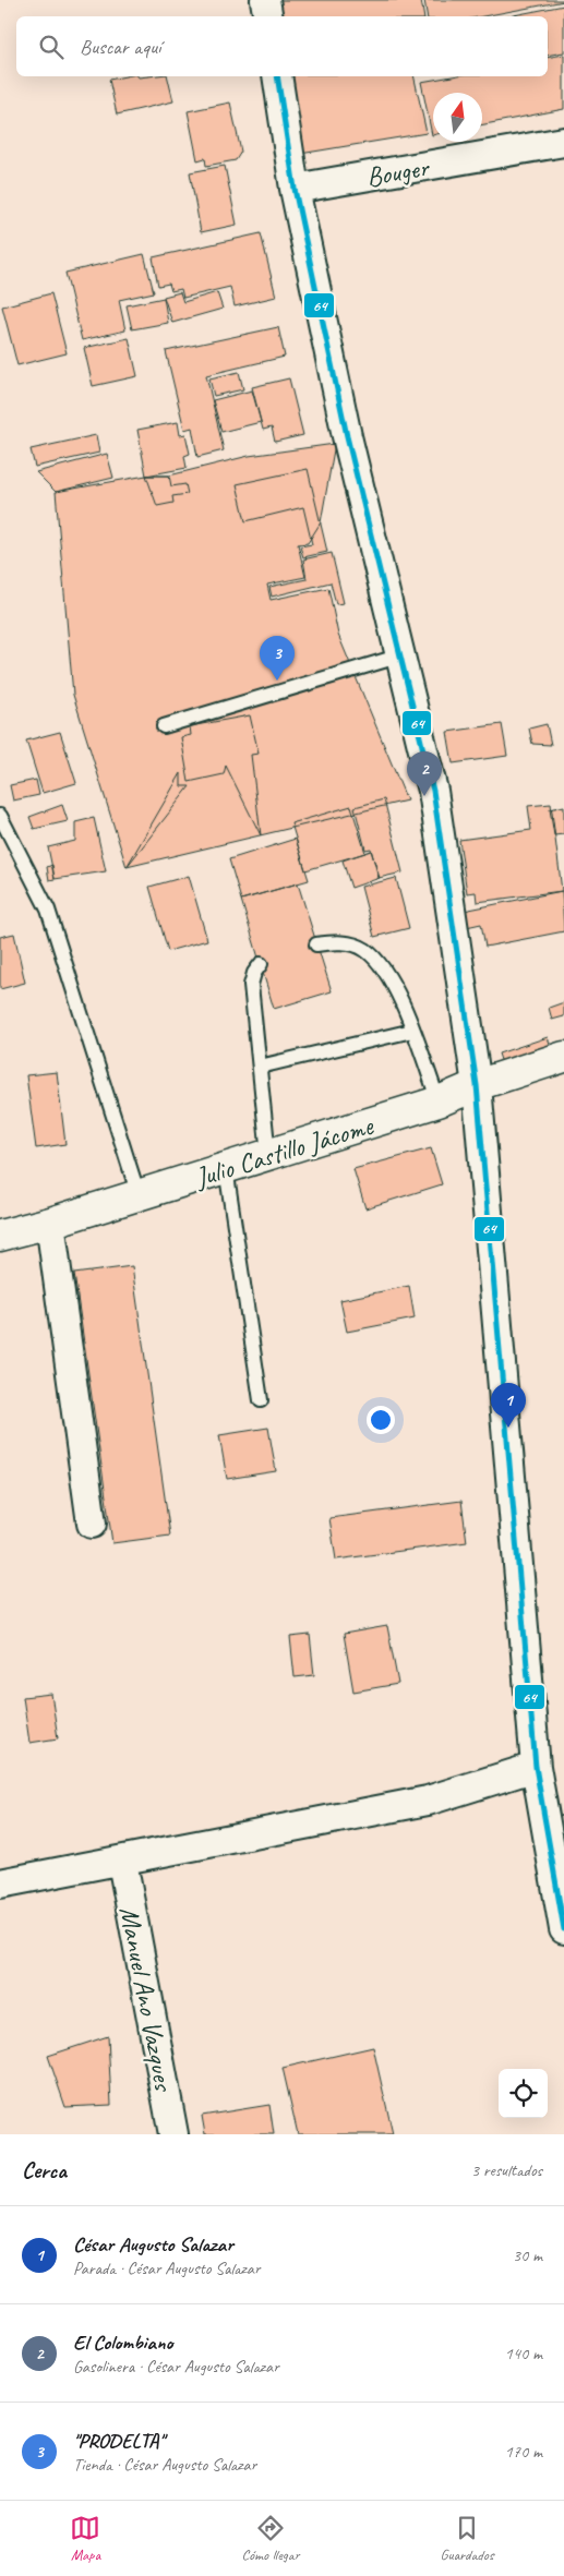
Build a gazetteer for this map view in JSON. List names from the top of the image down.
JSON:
{
  "streets": {
    "main road": ["Julio Castillo Jácome"],
    "street": ["Bouger", "Manuel Ano Vazques"]
  },
  "lines": ["transit line 64"],
  "north": "top",
  "page": {
    "search": "Buscar aquí",
    "pins": ["3", "2", "1"],
    "heading": ["Cerca", "3 resultados"],
    "list": [
      {
        "mark": "1",
        "name": "César Augusto Salazar",
        "note": "Parada · César Augusto Salazar",
        "value": "30 m"
      },
      {
        "mark": "2",
        "name": "El Colombiano",
        "note": "Gasolinera · César Augusto Salazar",
        "value": "140 m"
      },
      {
        "mark": "3",
        "name": "\"PRODELTA\"",
        "note": "Tienda · César Augusto Salazar",
        "value": "170 m"
      }
    ],
    "nav": ["Mapa", "Cómo llegar", "Guardados"]
  }
}
